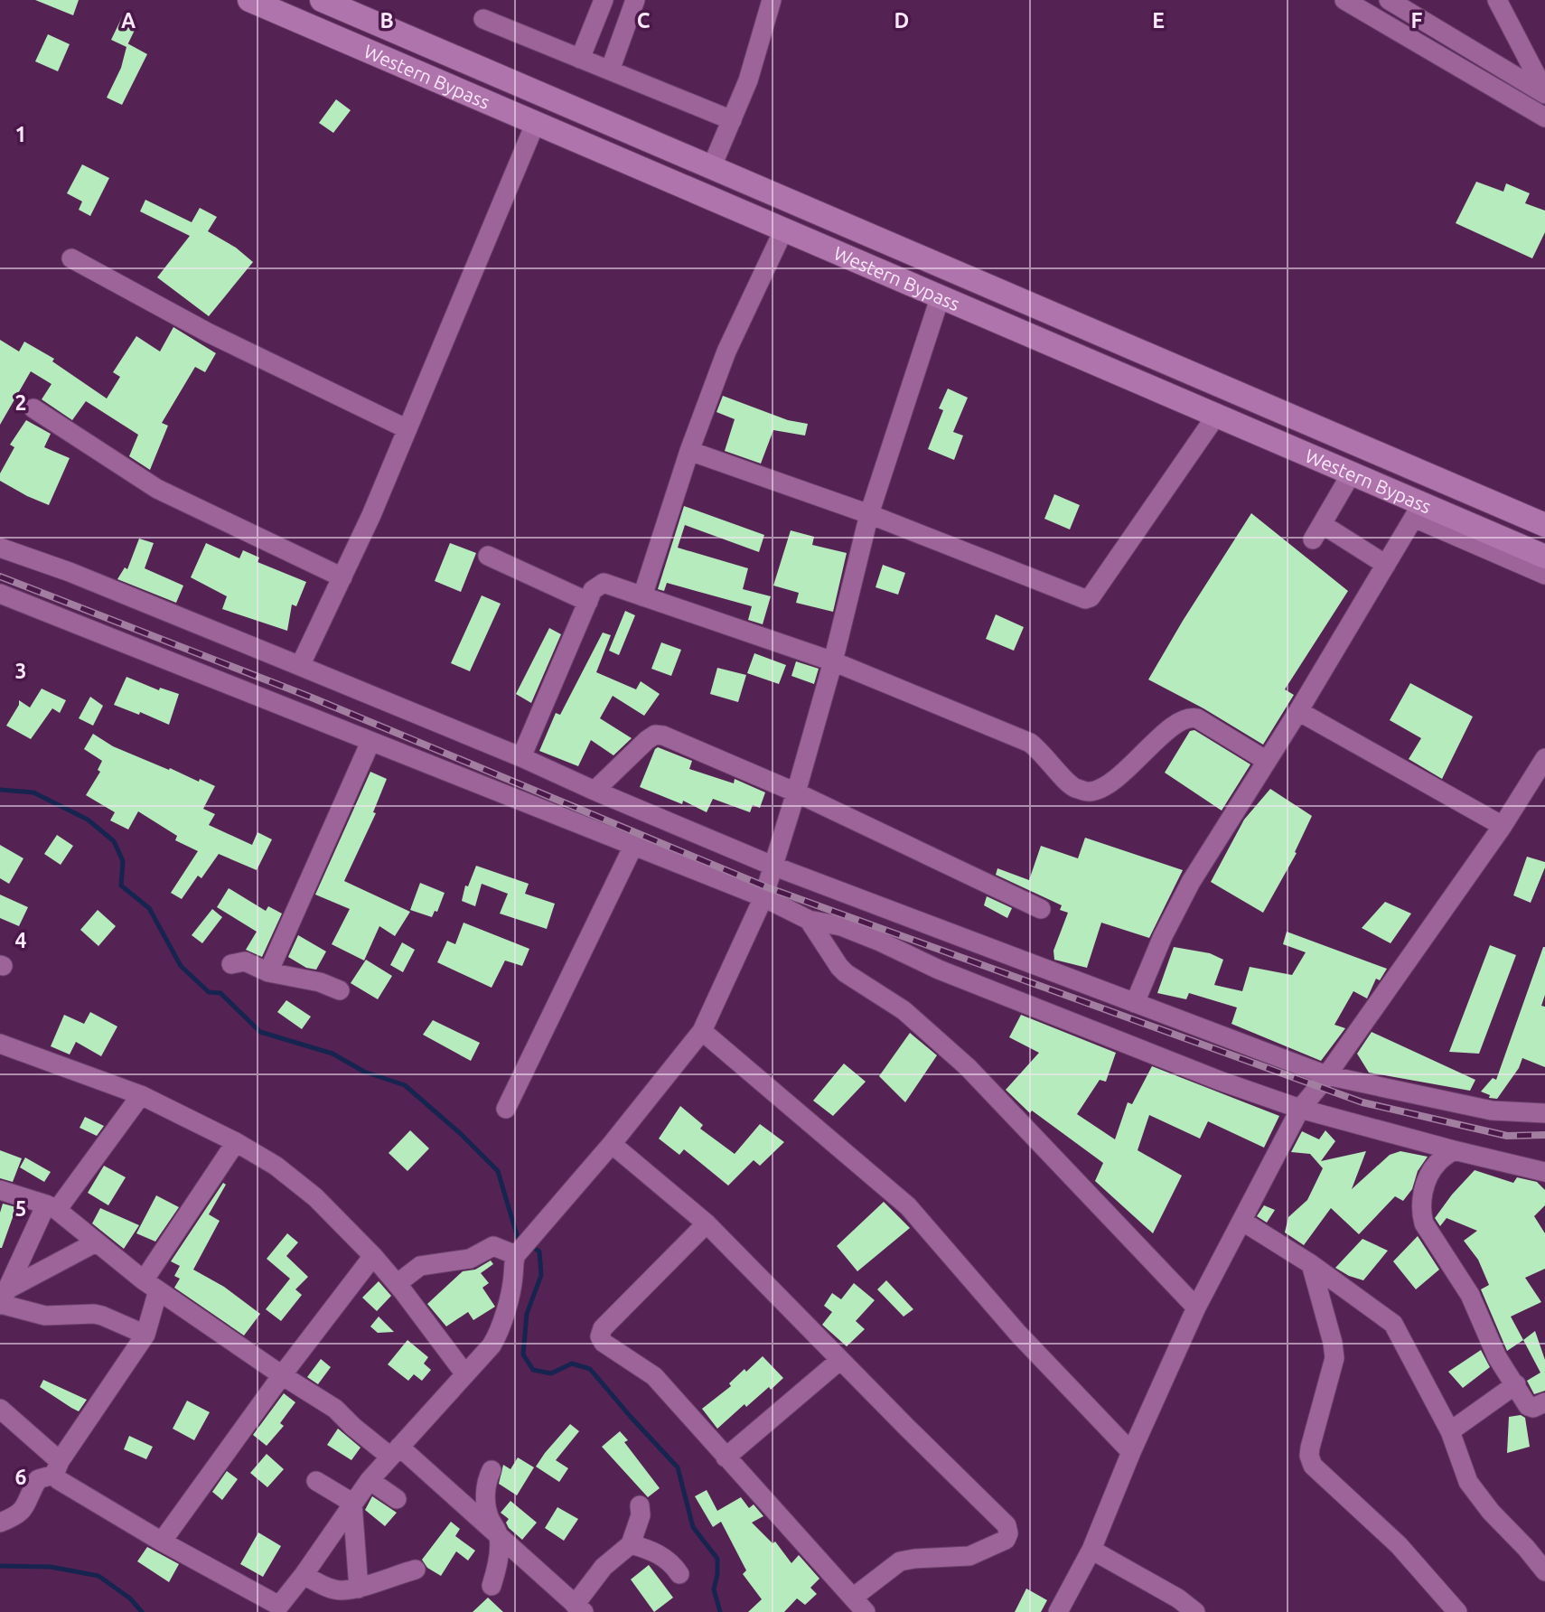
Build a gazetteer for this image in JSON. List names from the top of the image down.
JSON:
{
  "streets": {
    "main road": ["Western Bypass"]
  },
  "grid": {
    "columns": [
      "A",
      "B",
      "C",
      "D",
      "E",
      "F"
    ],
    "rows": [
      "1",
      "2",
      "3",
      "4",
      "5",
      "6"
    ]
  }
}
